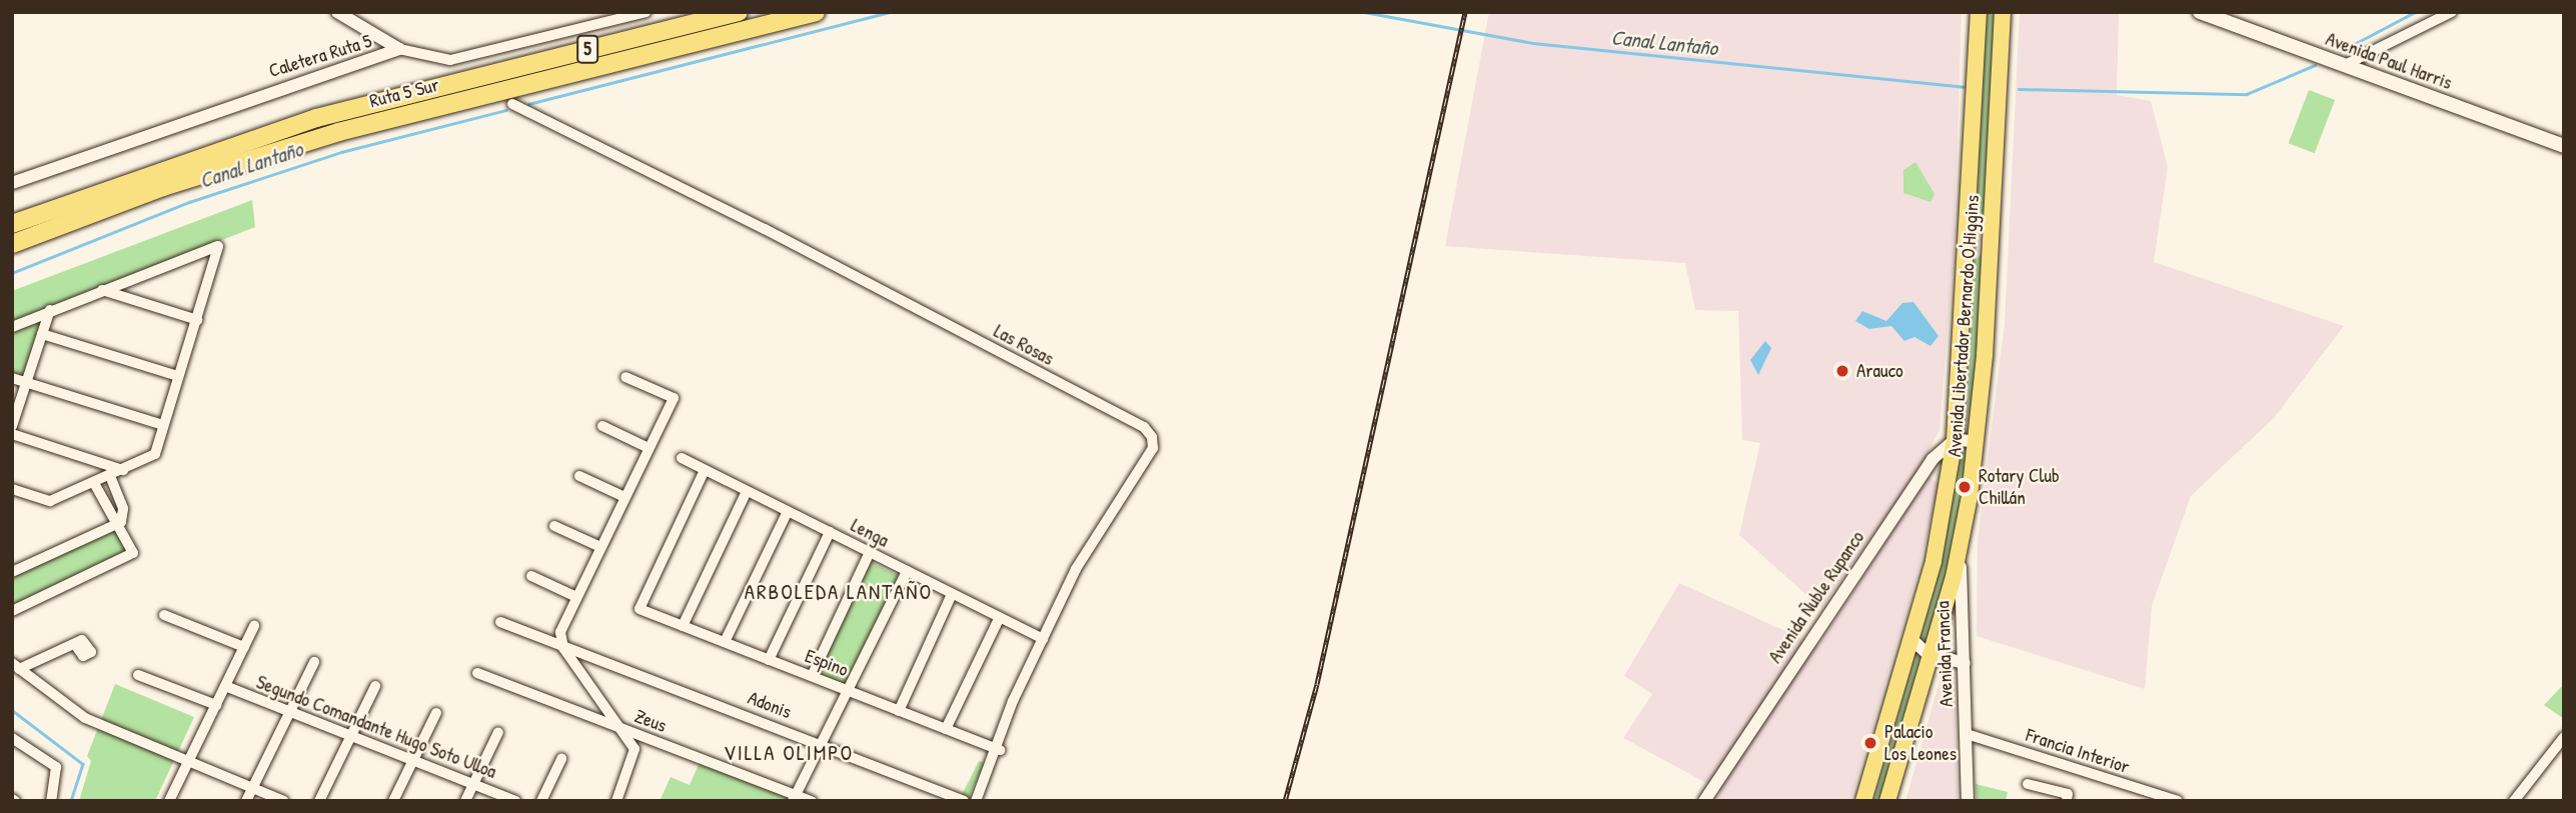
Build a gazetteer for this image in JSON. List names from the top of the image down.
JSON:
{
  "streets": {
    "highway": ["5", "Ruta 5 Sur"],
    "main road": ["Avenida Paul Harris", "Avenida Libertador Bernardo O'Higgins"],
    "street": [
      "Caletera Ruta 5",
      "Las Rosas",
      "Lenga",
      "Avenida Ñuble Rupanco",
      "Avenida Francia",
      "Espino",
      "Adonis",
      "Zeus",
      "Segundo Comandante Hugo Soto Ulloa",
      "Francia Interior"
    ]
  },
  "crossings": [
    ["Avenida Libertador Bernardo O'Higgins", "Avenida Ñuble Rupanco"],
    ["Avenida Libertador Bernardo O'Higgins", "Avenida Francia"],
    ["Las Rosas", "Lenga"],
    ["Las Rosas", "Espino"],
    ["Lenga", "Espino"],
    ["Avenida Francia", "Francia Interior"]
  ],
  "districts": ["ARBOLEDA LANTAÑO", "VILLA OLIMPO"],
  "water": ["Canal Lantaño"],
  "places": ["Arauco", "Rotary Club Chillán", "Palacio Los Leones"]
}
